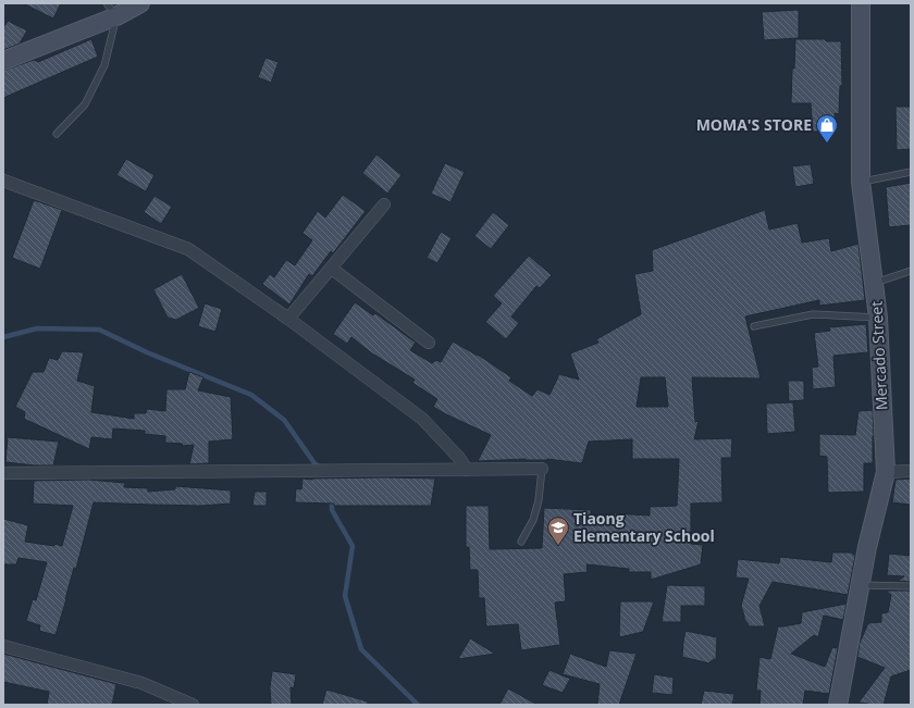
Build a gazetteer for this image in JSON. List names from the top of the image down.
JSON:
{
  "streets": {
    "street": ["Mercado Street"]
  },
  "places": {
    "shop": ["MOMA'S STORE"],
    "school or university": ["Tiaong Elementary School"]
  }
}
